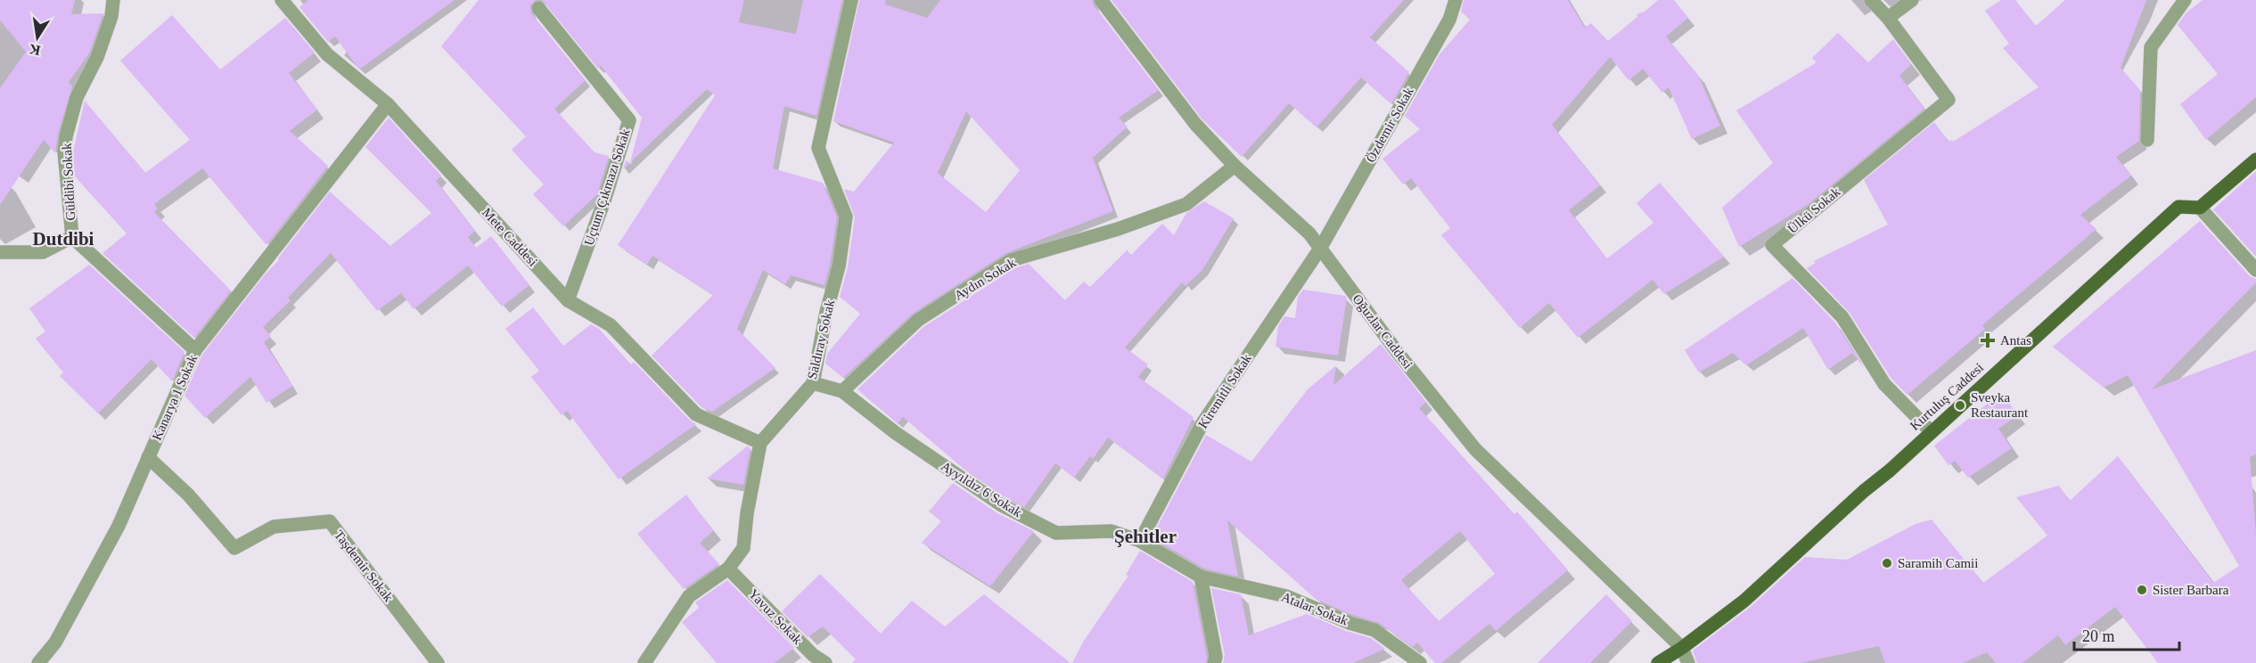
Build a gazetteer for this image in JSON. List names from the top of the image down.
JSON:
{
  "streets": {
    "main road": ["Kurtuluş Caddesi"],
    "street": [
      "Özdemir Sokak",
      "Güldibi Sokak",
      "Uçtum Çıkmazı Sokak",
      "Ülkü Sokak",
      "Mete Caddesi",
      "Aydın Sokak",
      "Oğuzlar Caddesi",
      "Saldıray Sokak",
      "Kiremitli Sokak",
      "Kanarya 1 Sokak",
      "Ayyıldız 6 Sokak",
      "Taşdemir Sokak",
      "Atalar Sokak",
      "Yavuz Sokak"
    ]
  },
  "crossings": [
    ["Özdemir Sokak", "Oğuzlar Caddesi"],
    ["Özdemir Sokak", "Kiremitli Sokak"],
    ["Güldibi Sokak", "Kanarya 1 Sokak"],
    ["Uçtum Çıkmazı Sokak", "Mete Caddesi"],
    ["Ülkü Sokak", "Kurtuluş Caddesi"],
    ["Mete Caddesi", "Saldıray Sokak"],
    ["Mete Caddesi", "Kanarya 1 Sokak"],
    ["Aydın Sokak", "Oğuzlar Caddesi"],
    ["Aydın Sokak", "Ayyıldız 6 Sokak"],
    ["Oğuzlar Caddesi", "Kiremitli Sokak"],
    ["Oğuzlar Caddesi", "Kurtuluş Caddesi"],
    ["Kiremitli Sokak", "Ayyıldız 6 Sokak"],
    ["Kanarya 1 Sokak", "Taşdemir Sokak"],
    ["Ayyıldız 6 Sokak", "Atalar Sokak"]
  ],
  "districts": ["Dutdibi", "Şehitler"],
  "places": {
    "health": ["Antas"],
    "other": ["Sveyka Restaurant", "Saramih Camii", "Sister Barbara"]
  },
  "scale_bar": "20 m",
  "north": "bottom"
}
